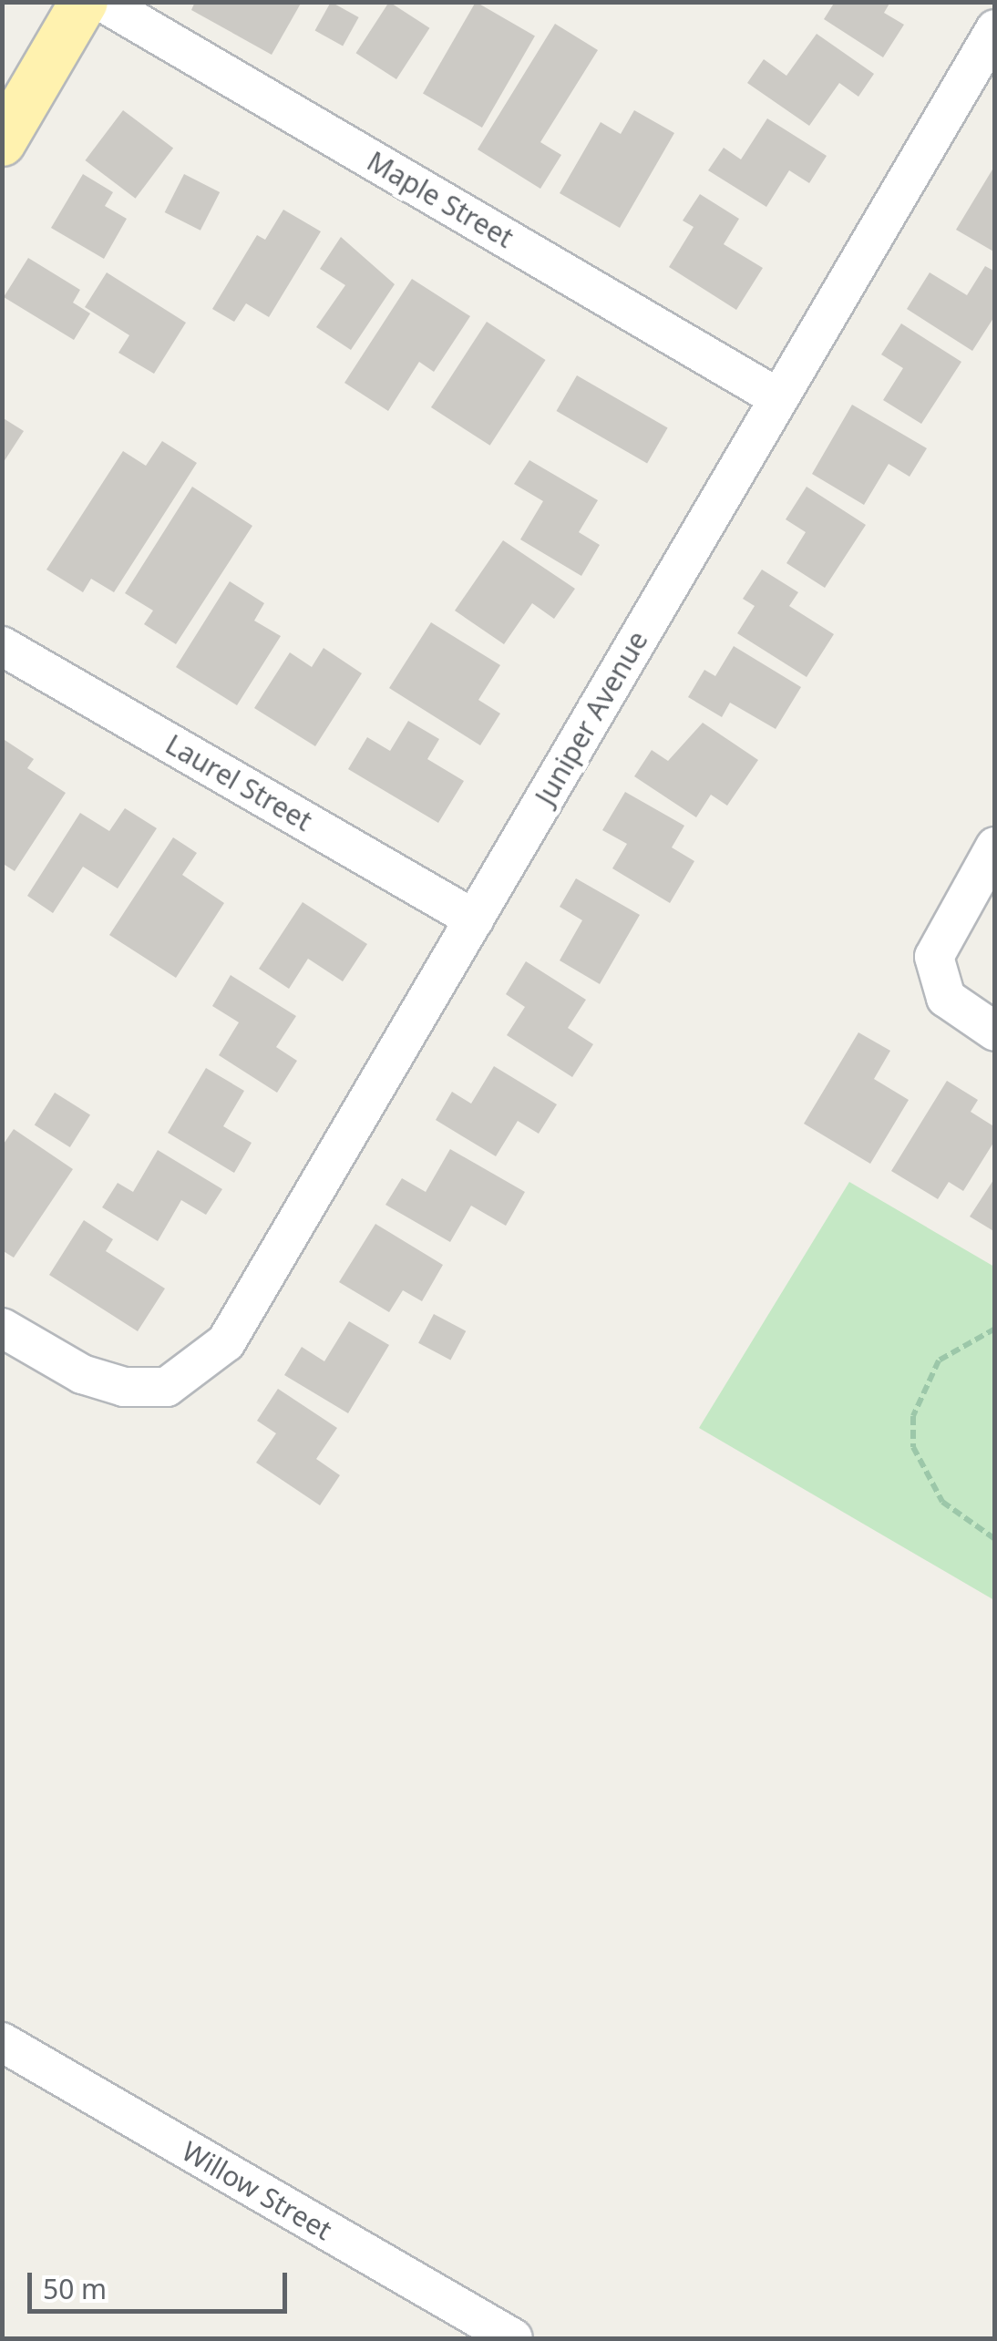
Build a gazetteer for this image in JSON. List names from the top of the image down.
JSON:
{
  "streets": {
    "street": [
      "Maple Street",
      "Juniper Avenue",
      "Laurel Street",
      "Willow Street"
    ]
  },
  "crossings": [
    ["Maple Street", "Juniper Avenue"],
    ["Juniper Avenue", "Laurel Street"]
  ],
  "scale_bar": "50 m"
}
